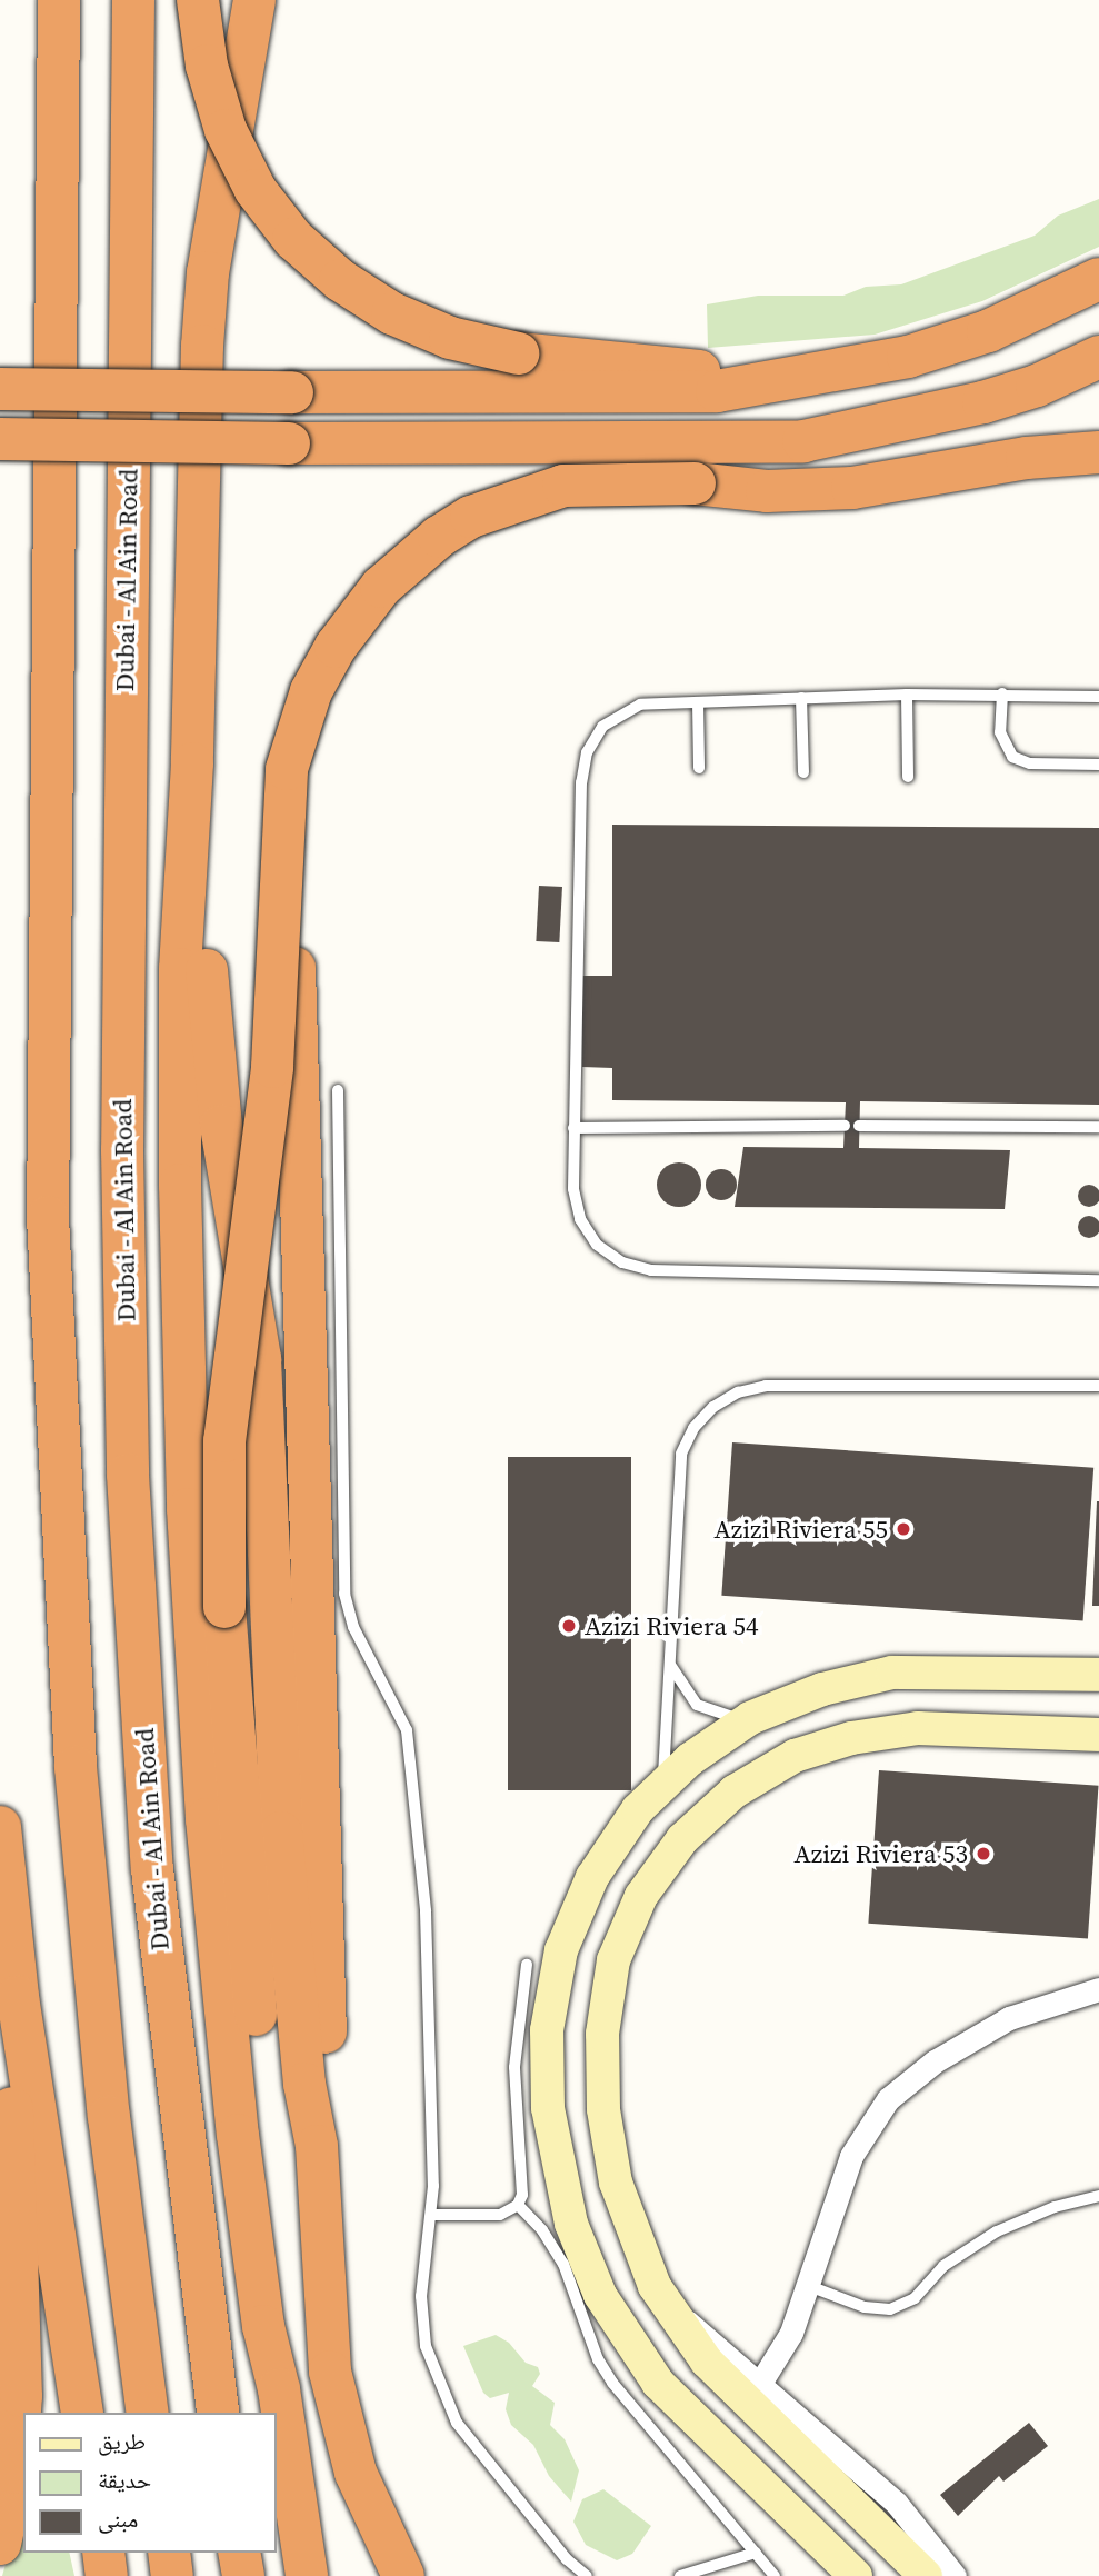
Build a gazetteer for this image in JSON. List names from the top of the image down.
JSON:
{
  "streets": {
    "highway": ["Dubai - Al Ain Road"]
  },
  "places": ["Azizi Riviera 55", "Azizi Riviera 54", "Azizi Riviera 53"],
  "legend": ["طريق", "حديقة", "مبنى"]
}
